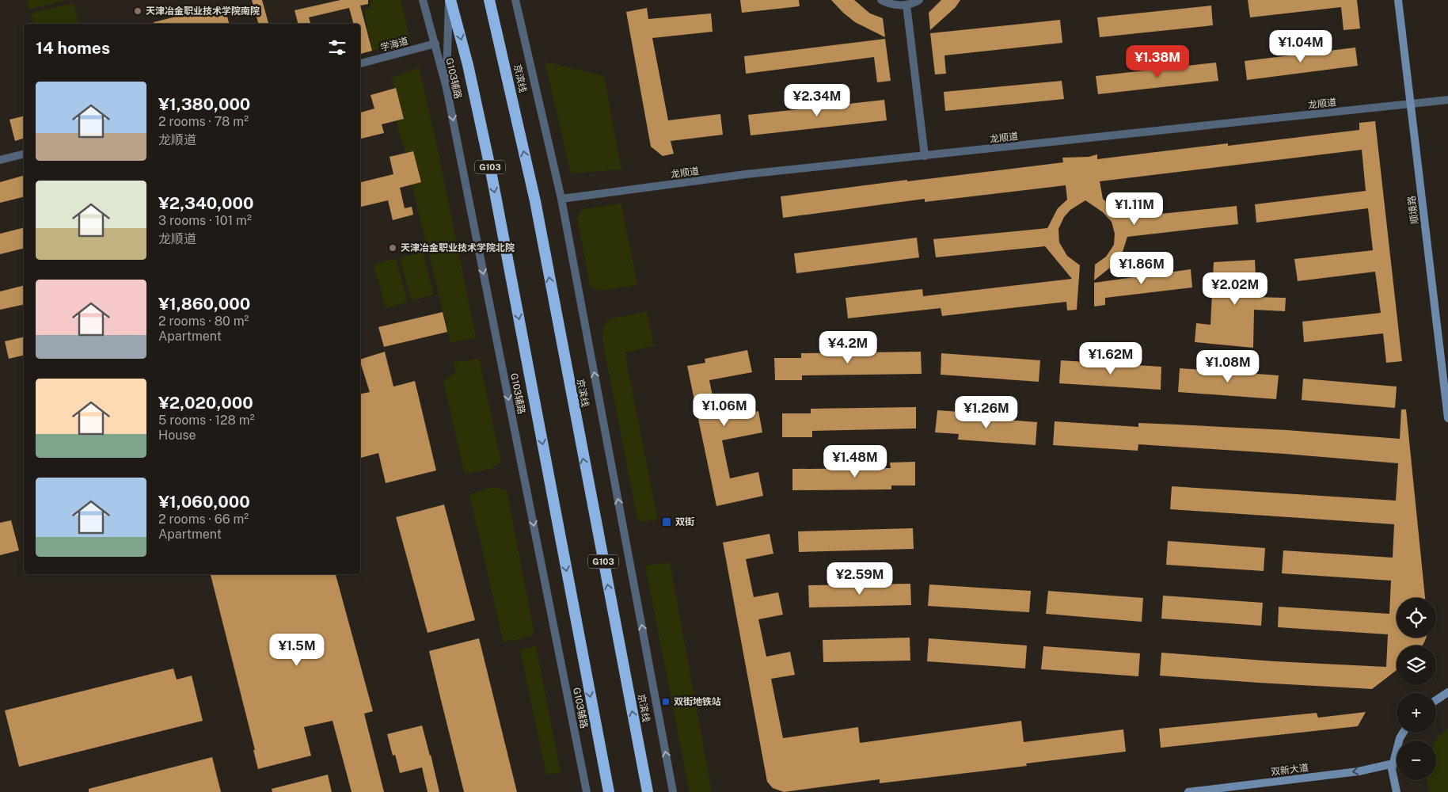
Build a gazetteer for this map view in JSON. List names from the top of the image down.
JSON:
{
  "streets": {
    "highway": ["京滨线", "G103"],
    "main road": ["顺境路", "双新大道"],
    "street": ["学海道", "G103辅路", "龙顺道"]
  },
  "crossings": [
    ["学海道", "G103辅路"],
    ["龙顺道", "顺境路"]
  ],
  "one_way": ["G103辅路", "双新大道"],
  "places": {
    "other": ["天津冶金职业技术学院南院", "天津冶金职业技术学院北院"],
    "transit": ["双街", "双街地铁站"]
  },
  "page": {
    "heading": "14 homes",
    "price": [
      "¥1.04M",
      "¥1.38M",
      "¥2.34M",
      "¥1.11M",
      "¥1.86M",
      "¥2.02M",
      "¥4.2M",
      "¥1.62M",
      "¥1.08M",
      "¥1.06M",
      "¥1.26M",
      "¥1.48M",
      "¥2.59M",
      "¥1.5M"
    ],
    "list": [
      {
        "name": "¥1,380,000",
        "note": "2 rooms · 78 m² · 龙顺道"
      },
      {
        "name": "¥2,340,000",
        "note": "3 rooms · 101 m² · 龙顺道"
      },
      {
        "name": "¥1,860,000",
        "note": "2 rooms · 80 m² · Apartment"
      },
      {
        "name": "¥2,020,000",
        "note": "5 rooms · 128 m² · House"
      },
      {
        "name": "¥1,060,000",
        "note": "2 rooms · 66 m² · Apartment"
      }
    ],
    "map_buttons": ["+", "−"]
  }
}
